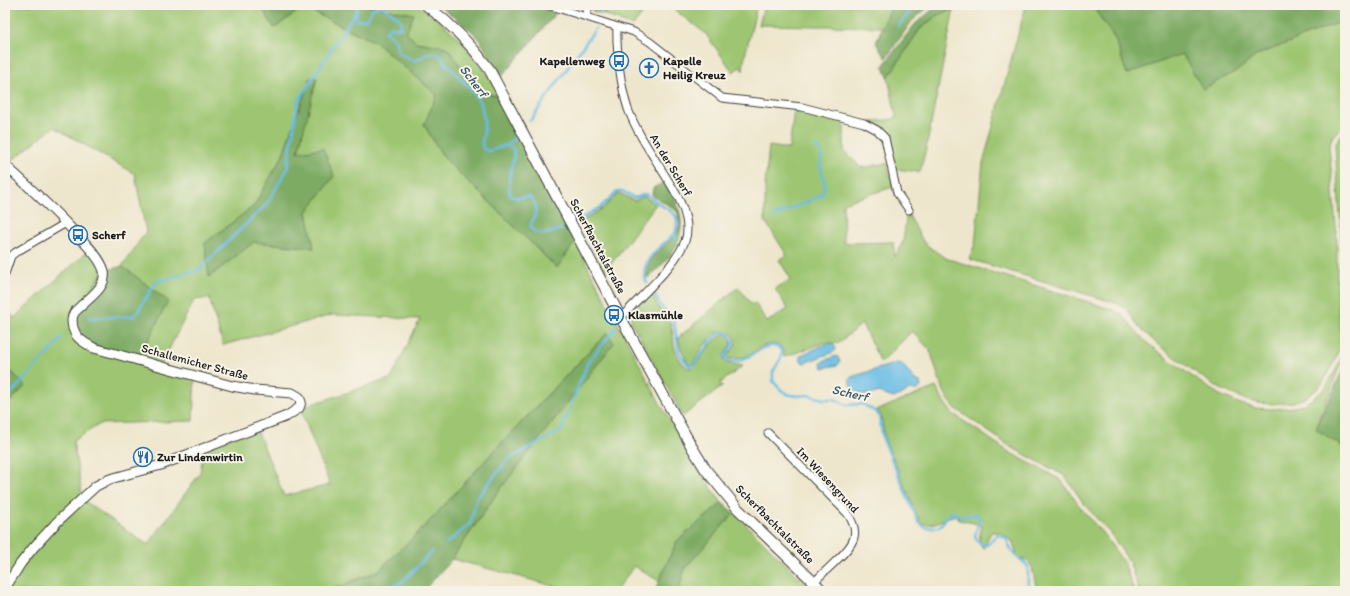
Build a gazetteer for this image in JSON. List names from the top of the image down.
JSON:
{
  "streets": {
    "main road": ["Scherfbachtalstraße"],
    "street": ["An der Scherf", "Schallemicher Straße", "Im Wiesengrund"]
  },
  "crossings": [
    ["An der Scherf", "Scherfbachtalstraße"],
    ["Scherfbachtalstraße", "Im Wiesengrund"]
  ],
  "water": ["Scherf"],
  "places": {
    "bus stop": ["Kapellenweg", "Scherf", "Klasmühle"],
    "church": ["Kapelle Heilig Kreuz"],
    "restaurant": ["Zur Lindenwirtin"]
  }
}
